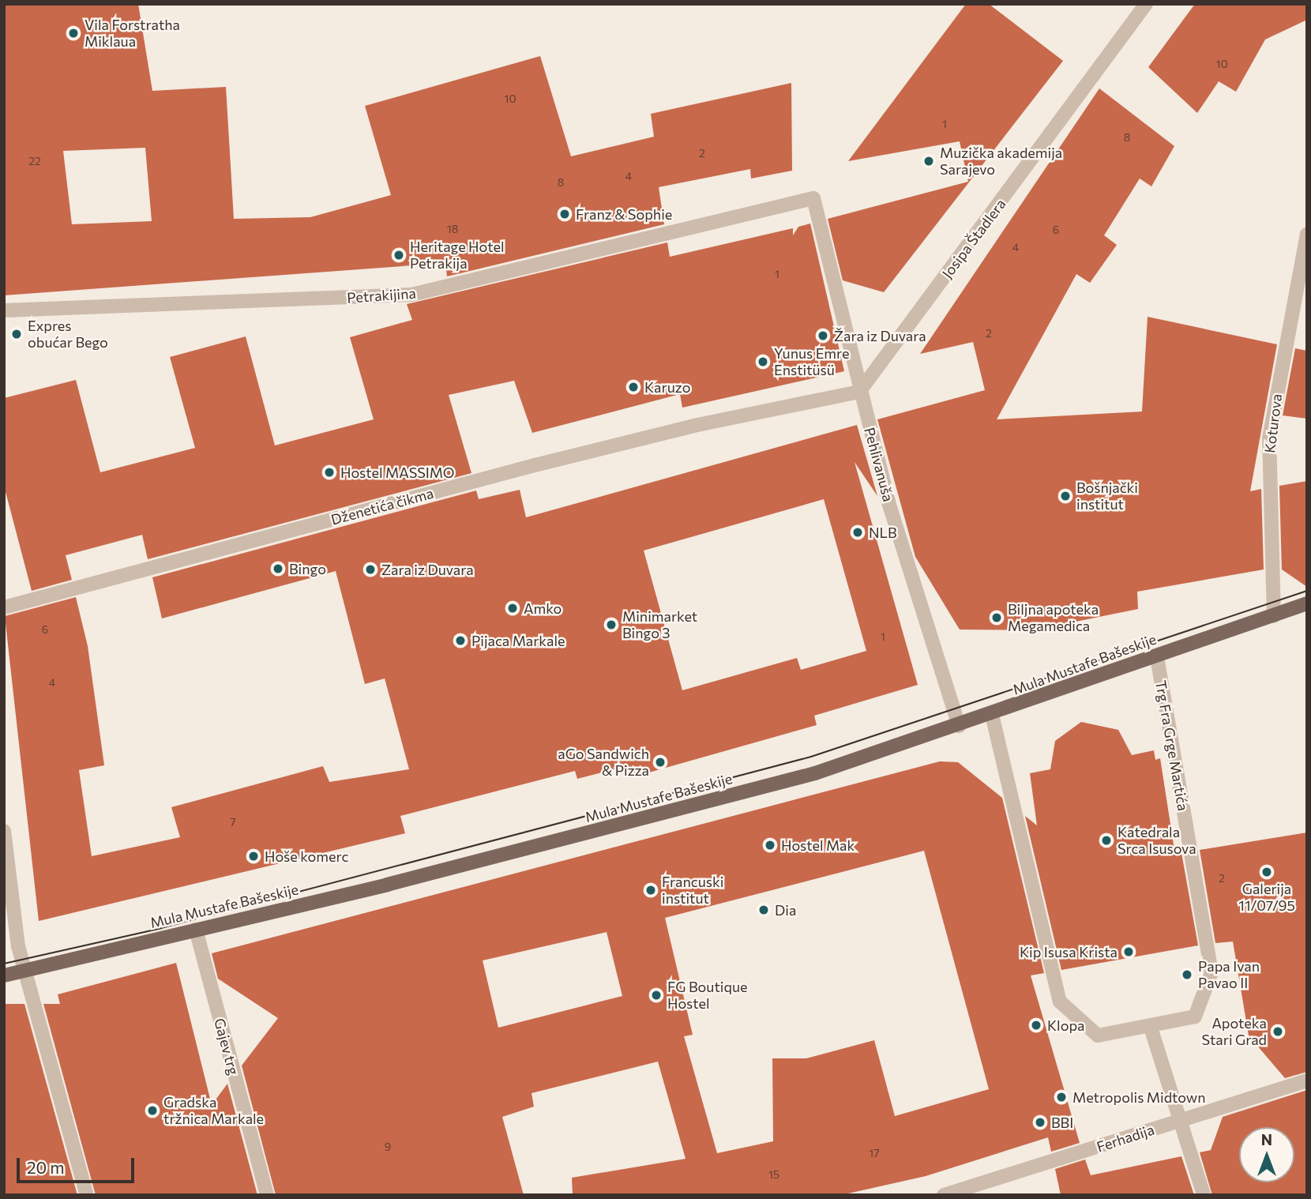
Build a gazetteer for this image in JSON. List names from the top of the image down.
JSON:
{
  "streets": {
    "main road": ["Mula Mustafe Bašeskije"],
    "street": [
      "Josipa Štadlera",
      "Petrakijina",
      "Koturova",
      "Pehlivanuša",
      "Dženetića čikma",
      "Trg Fra Grge Martića",
      "Gajev trg",
      "Ferhadija"
    ]
  },
  "crossings": [
    ["Josipa Štadlera", "Pehlivanuša"],
    ["Josipa Štadlera", "Dženetića čikma"],
    ["Petrakijina", "Pehlivanuša"],
    ["Koturova", "Mula Mustafe Bašeskije"],
    ["Pehlivanuša", "Dženetića čikma"],
    ["Pehlivanuša", "Mula Mustafe Bašeskije"],
    ["Mula Mustafe Bašeskije", "Trg Fra Grge Martića"],
    ["Mula Mustafe Bašeskije", "Gajev trg"]
  ],
  "places": [
    "Vila Forstratha Miklaua",
    "Muzička akademija Sarajevo",
    "Franz & Sophie",
    "Heritage Hotel Petrakija",
    "Expres obućar Bego",
    "Žara iz Duvara",
    "Yunus Emre Enstitüsü",
    "Karuzo",
    "Hostel MASSIMO",
    "Bošnjački institut",
    "NLB",
    "Bingo",
    "Zara iz Duvara",
    "Amko",
    "Biljna apoteka Megamedica",
    "Minimarket Bingo 3",
    "Pijaca Markale",
    "aGo Sandwich & Pizza",
    "Katedrala Srca Isusova",
    "Hostel Mak",
    "Hoše komerc",
    "Galerija 11/07/95",
    "Francuski institut",
    "Dia",
    "Kip Isusa Krista",
    "Papa Ivan Pavao II",
    "FG Boutique Hostel",
    "Klopa",
    "Apoteka Stari Grad",
    "Metropolis Midtown",
    "Gradska tržnica Markale",
    "BBI"
  ],
  "house_numbers": [
    "10",
    "10",
    "1",
    "8",
    "2",
    "22",
    "4",
    "8",
    "18",
    "6",
    "4",
    "1",
    "2",
    "6",
    "1",
    "4",
    "7",
    "2",
    "9",
    "17",
    "15"
  ],
  "scale_bar": "20 m",
  "north": "top"
}
